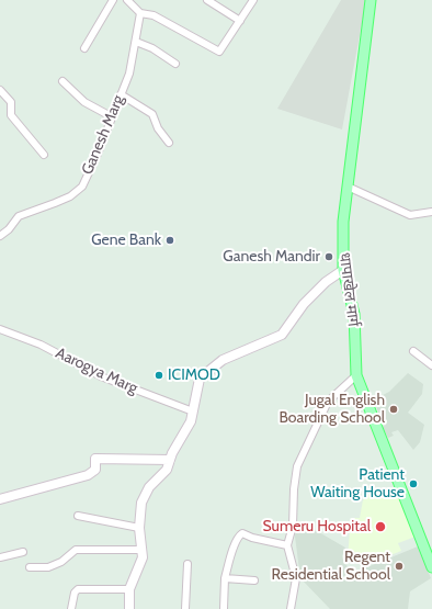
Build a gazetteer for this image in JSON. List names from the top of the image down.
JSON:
{
  "streets": {
    "main road": ["धापाखेल मार्ग"],
    "street": ["Ganesh Marg", "Aarogya Marg"]
  },
  "places": [
    "Gene Bank",
    "Ganesh Mandir",
    "ICIMOD",
    "Jugal English Boarding School",
    "Patient Waiting House",
    "Sumeru Hospital",
    "Regent Residential School"
  ]
}
